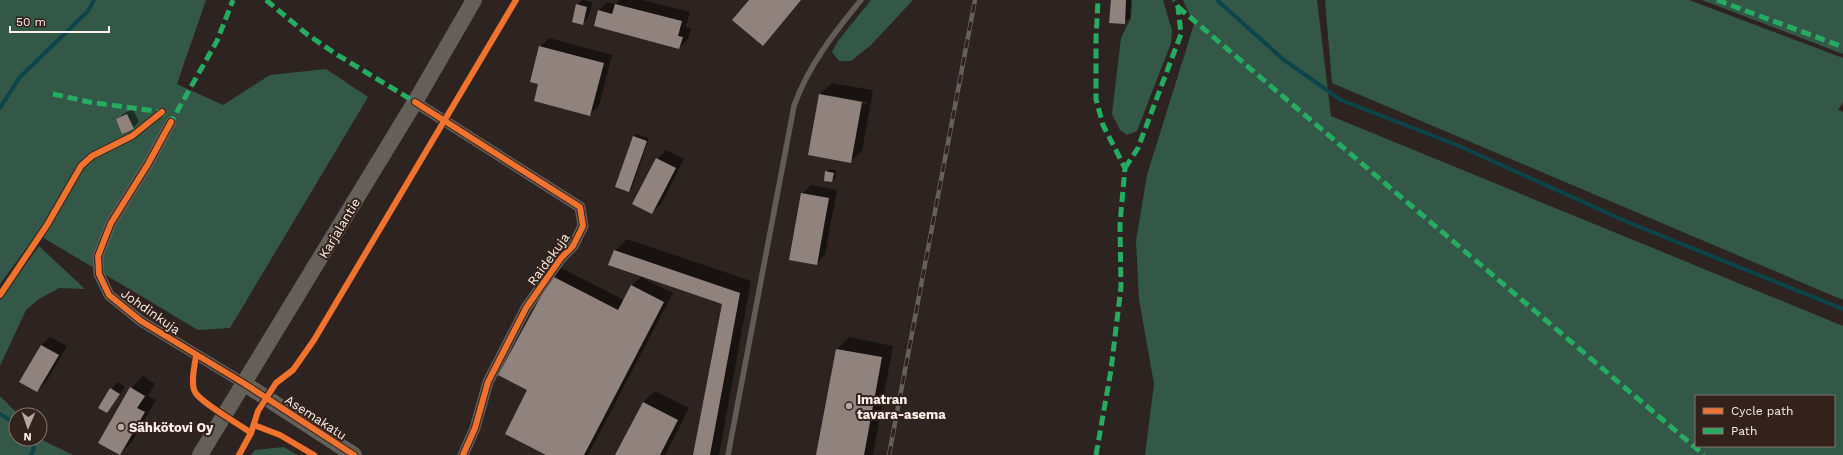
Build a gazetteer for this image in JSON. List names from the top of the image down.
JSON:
{
  "streets": {
    "main road": ["Karjalantie", "Asemakatu"],
    "street": ["Raidekuja", "Johdinkuja"]
  },
  "crossings": [
    ["Karjalantie", "Raidekuja"],
    ["Karjalantie", "Johdinkuja"],
    ["Karjalantie", "Asemakatu"],
    ["Johdinkuja", "Asemakatu"]
  ],
  "places": ["Imatran tavara-asema", "Sähkötovi Oy"],
  "legend": ["Cycle path", "Path"],
  "scale_bar": "50 m",
  "north": "bottom"
}
